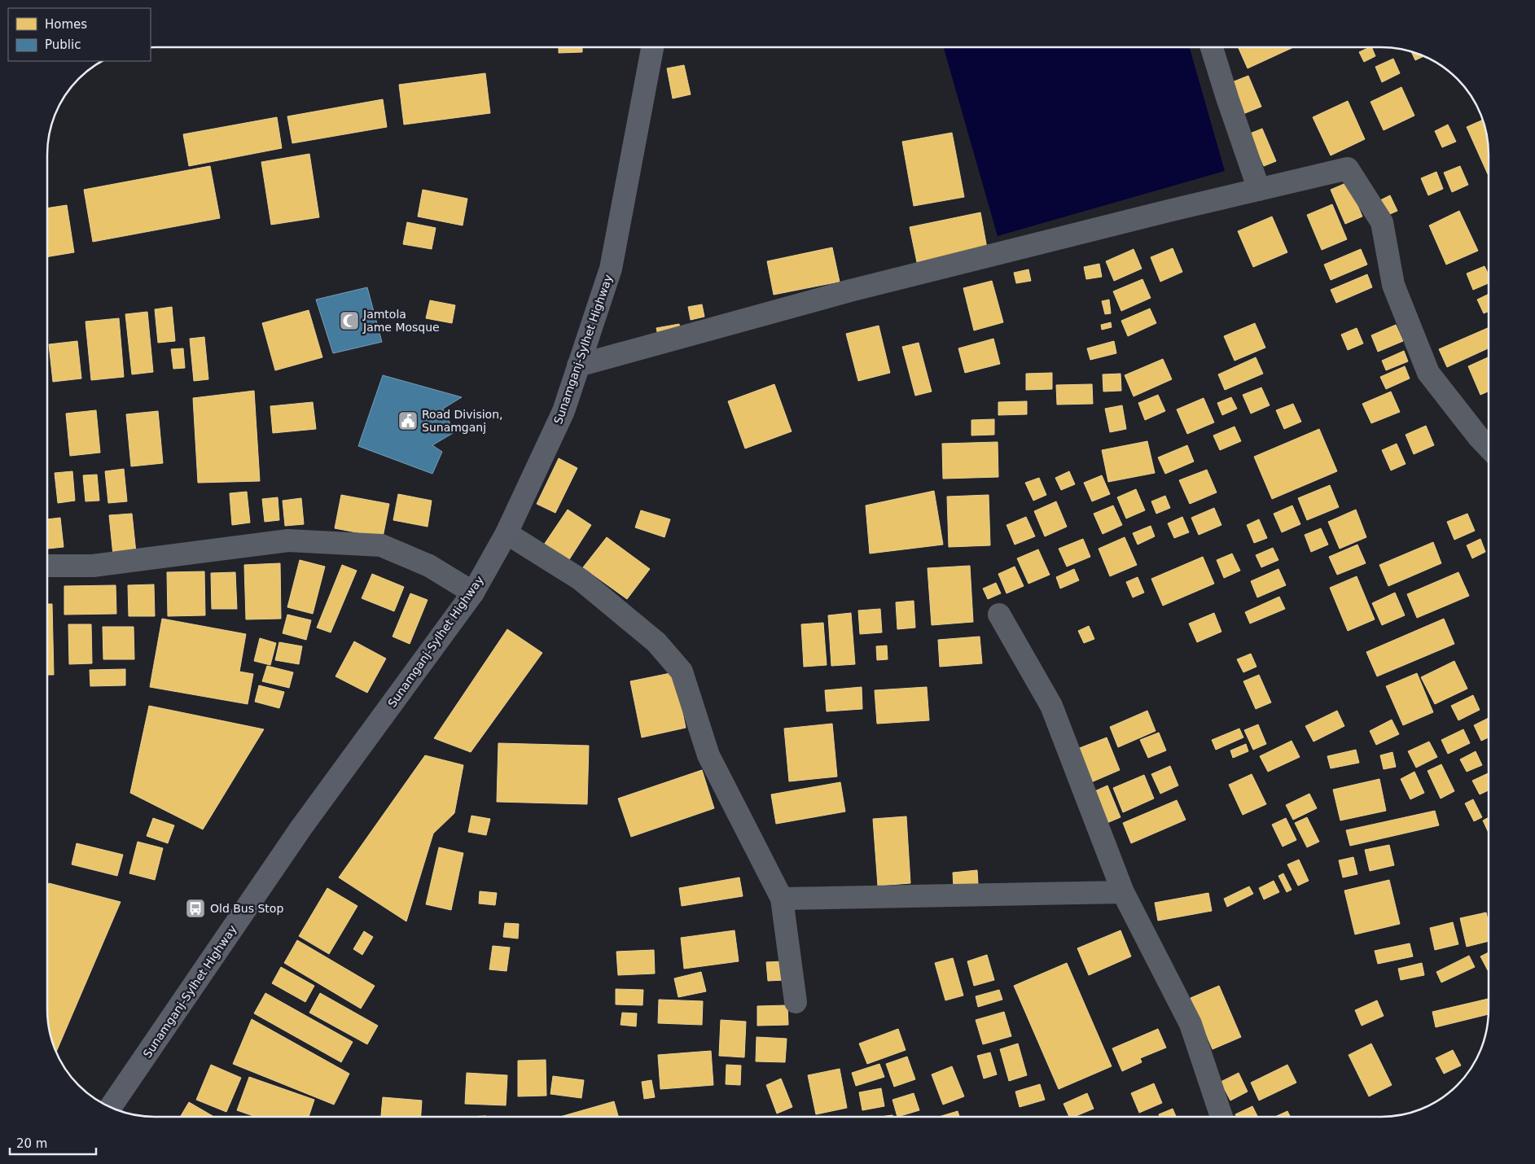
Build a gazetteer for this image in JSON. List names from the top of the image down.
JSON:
{
  "streets": {
    "main road": ["Sunamganj-Sylhet Highway"]
  },
  "places": {
    "mosque": ["Jamtola Jame Mosque"],
    "public building": ["Road Division, Sunamganj"],
    "bus stop": ["Old Bus Stop"]
  },
  "legend": ["Homes", "Public"],
  "scale_bar": "20 m"
}
